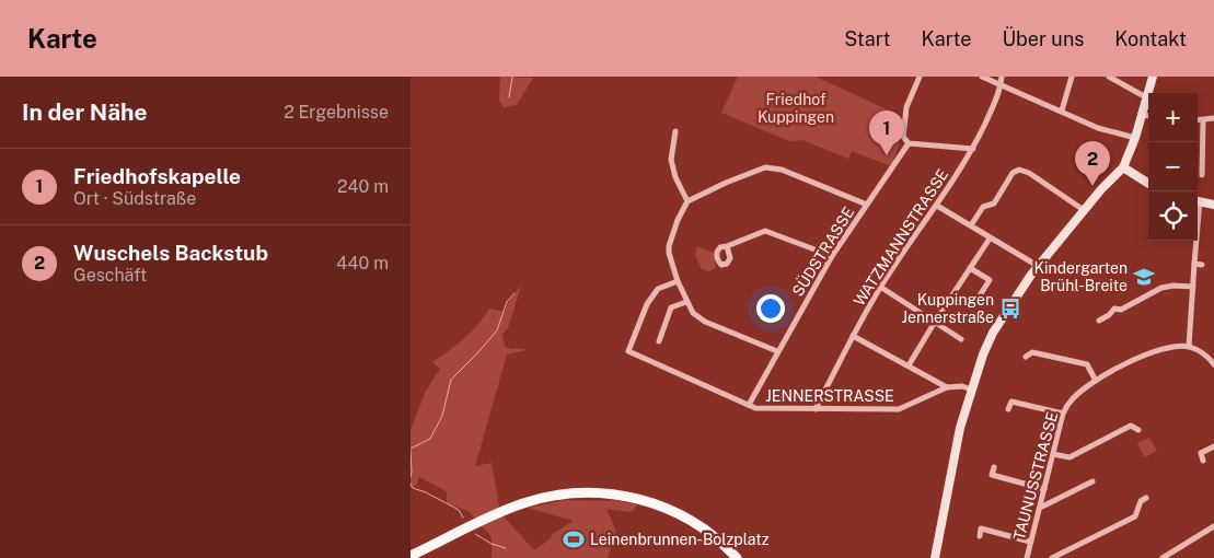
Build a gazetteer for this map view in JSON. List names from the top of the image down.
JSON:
{
  "streets": {
    "street": [
      "WATZMANNSTRASSE",
      "SÜDSTRASSE",
      "JENNERSTRASSE",
      "TAUNUSSTRASSE"
    ]
  },
  "crossings": [
    ["WATZMANNSTRASSE", "JENNERSTRASSE"],
    ["SÜDSTRASSE", "JENNERSTRASSE"]
  ],
  "parks": ["Friedhof Kuppingen"],
  "places": {
    "school or university": ["Kindergarten Brühl-Breite"],
    "bus stop": ["Kuppingen Jennerstraße"],
    "sports": ["Leinenbrunnen-Bolzplatz"]
  },
  "page": {
    "header": "Karte",
    "nav": [
      "Start",
      "Karte",
      "Über uns",
      "Kontakt"
    ],
    "heading": ["In der Nähe", "2 Ergebnisse"],
    "map_buttons": ["+", "−"],
    "pins": ["1", "2"],
    "list": [
      {
        "mark": "1",
        "name": "Friedhofskapelle",
        "note": "Ort · Südstraße",
        "value": "240 m"
      },
      {
        "mark": "2",
        "name": "Wuschels Backstub",
        "note": "Geschäft",
        "value": "440 m"
      }
    ]
  }
}
